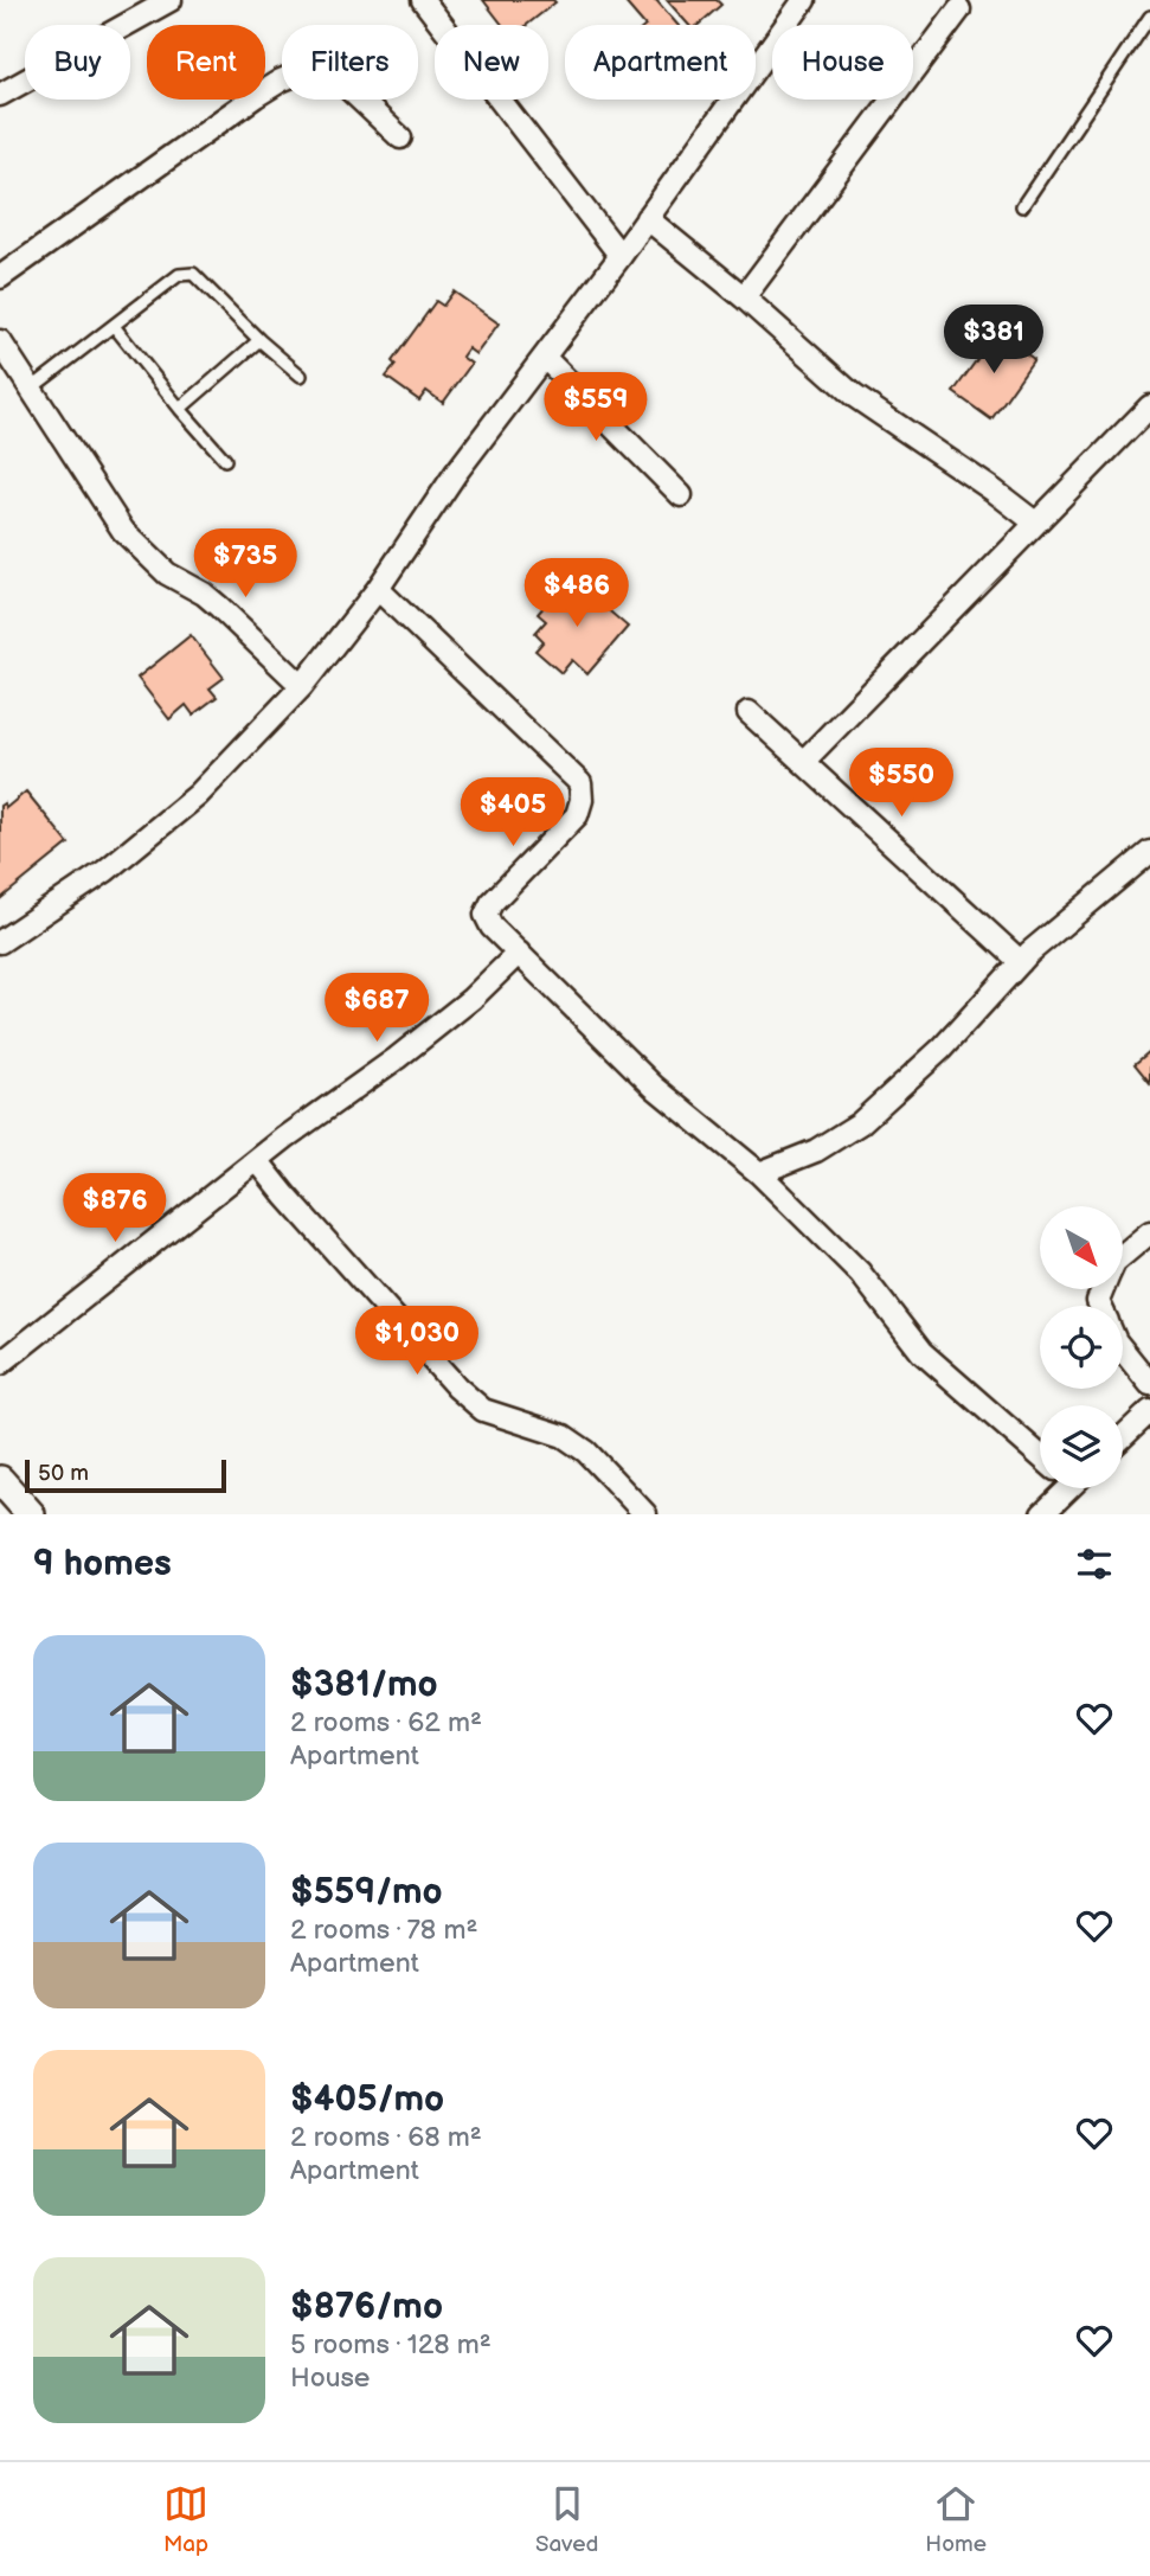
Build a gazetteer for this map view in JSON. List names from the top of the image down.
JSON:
{
  "scale_bar": "50 m",
  "north": "bottom right",
  "page": {
    "chip": [
      "Buy",
      "Rent",
      "Filters",
      "New",
      "Apartment",
      "House"
    ],
    "price": [
      "$381",
      "$559",
      "$735",
      "$486",
      "$550",
      "$405",
      "$687",
      "$876",
      "$1,030"
    ],
    "scale": "50 m",
    "heading": "9 homes",
    "list": [
      {
        "name": "$381/mo",
        "note": "2 rooms · 62 m² · Apartment"
      },
      {
        "name": "$559/mo",
        "note": "2 rooms · 78 m² · Apartment"
      },
      {
        "name": "$405/mo",
        "note": "2 rooms · 68 m² · Apartment"
      },
      {
        "name": "$876/mo",
        "note": "5 rooms · 128 m² · House"
      }
    ],
    "tabs": ["Map", "Saved", "Home"]
  }
}
